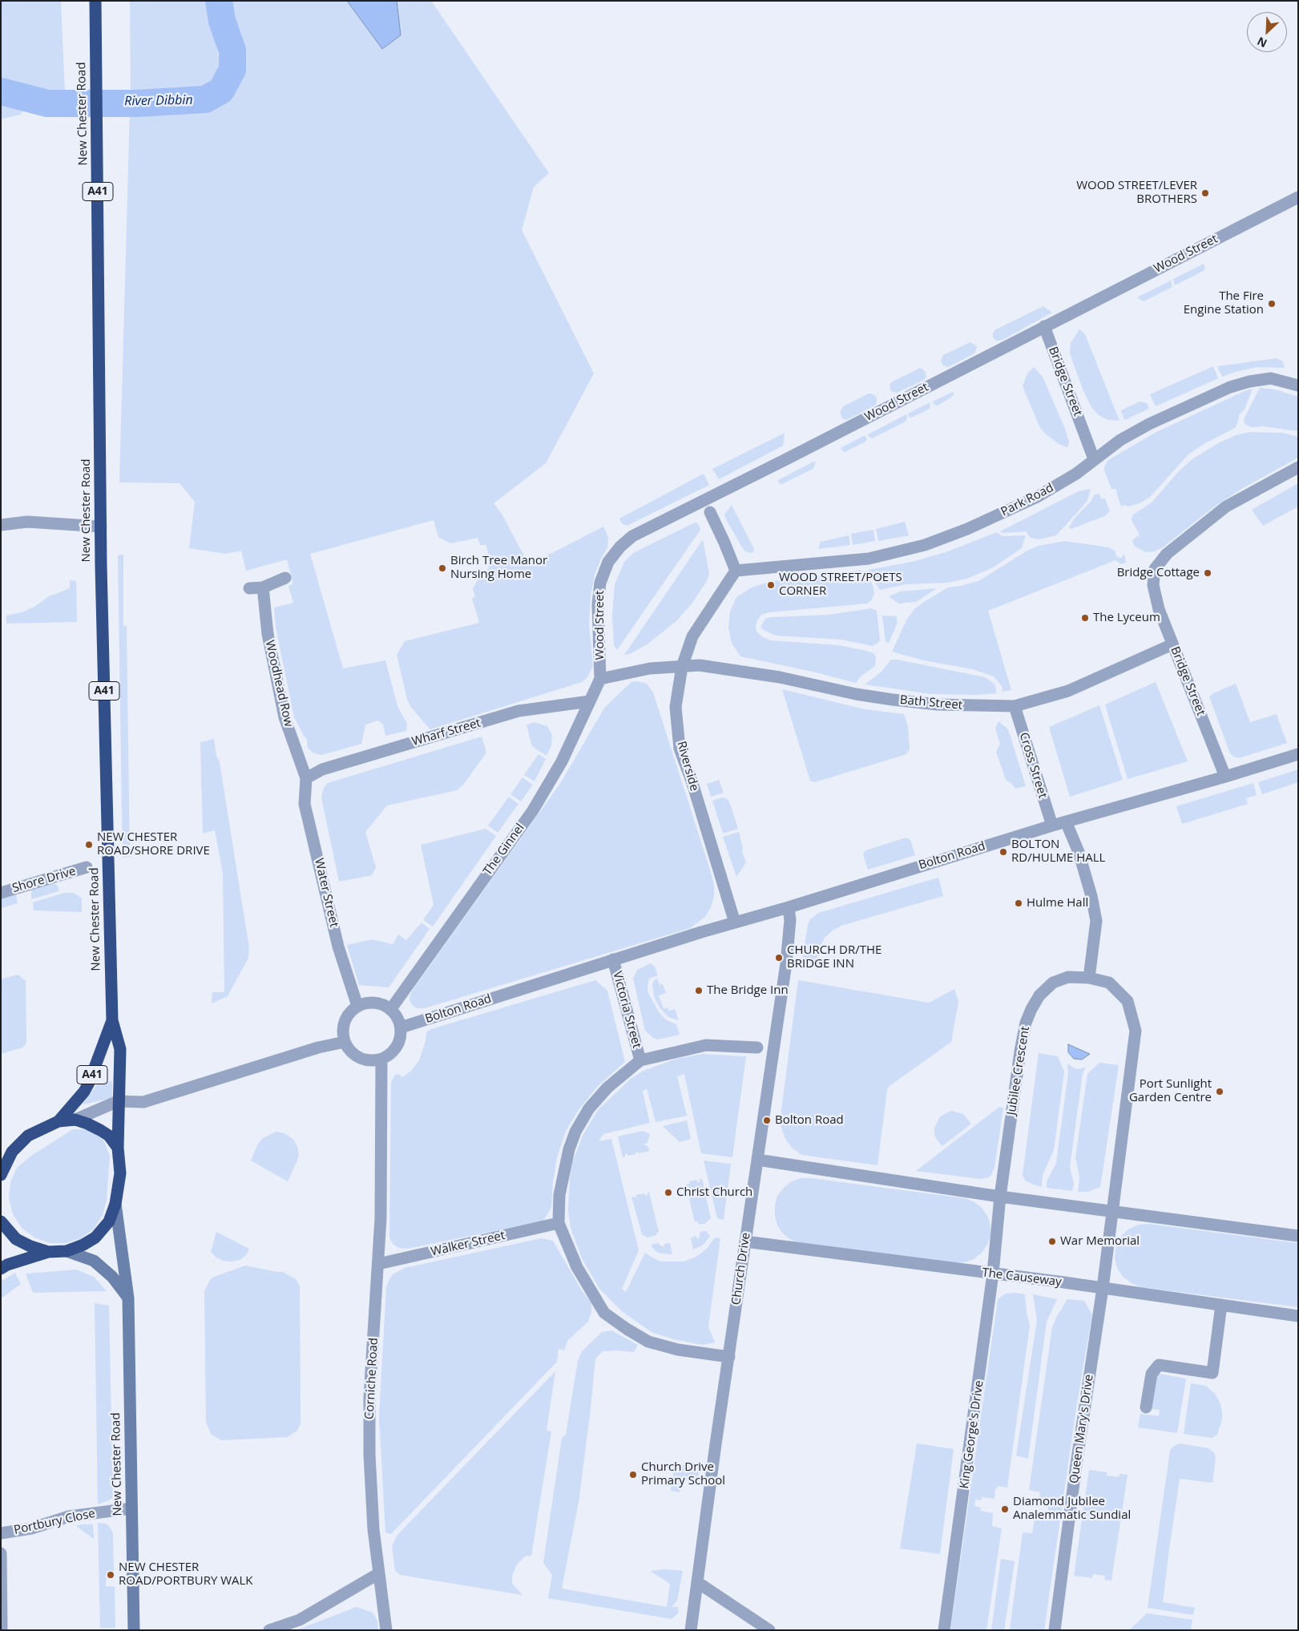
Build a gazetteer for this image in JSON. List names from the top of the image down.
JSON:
{
  "streets": {
    "highway": ["New Chester Road", "A41"],
    "street": [
      "Wood Street",
      "Bridge Street",
      "Park Road",
      "Woodhead Row",
      "Bath Street",
      "Wharf Street",
      "Cross Street",
      "Riverside",
      "The Ginnel",
      "Bolton Road",
      "Shore Drive",
      "Water Street",
      "Victoria Street",
      "Jubilee Crescent",
      "Walker Street",
      "Church Drive",
      "The Causeway",
      "Corniche Road",
      "Queen Mary's Drive",
      "King George's Drive",
      "Portbury Close"
    ]
  },
  "crossings": [
    ["New Chester Road", "A41"],
    ["New Chester Road", "Portbury Close"],
    ["Wood Street", "Bridge Street"],
    ["Wood Street", "The Ginnel"],
    ["Bridge Street", "Park Road"],
    ["Bridge Street", "Bath Street"],
    ["Bridge Street", "Bolton Road"],
    ["Park Road", "Riverside"],
    ["Woodhead Row", "Wharf Street"],
    ["Woodhead Row", "Water Street"],
    ["Bath Street", "Cross Street"],
    ["Bath Street", "Riverside"],
    ["Wharf Street", "The Ginnel"],
    ["Wharf Street", "Water Street"],
    ["Cross Street", "Bolton Road"],
    ["Riverside", "Bolton Road"],
    ["The Ginnel", "Bolton Road"],
    ["The Ginnel", "Water Street"],
    ["The Ginnel", "Corniche Road"],
    ["Bolton Road", "Water Street"],
    ["Bolton Road", "Victoria Street"],
    ["Bolton Road", "Church Drive"],
    ["Bolton Road", "Corniche Road"],
    ["Water Street", "Corniche Road"],
    ["Jubilee Crescent", "Queen Mary's Drive"],
    ["Jubilee Crescent", "King George's Drive"],
    ["Walker Street", "Corniche Road"],
    ["Church Drive", "The Causeway"],
    ["The Causeway", "Queen Mary's Drive"],
    ["The Causeway", "King George's Drive"]
  ],
  "water": ["River Dibbin"],
  "places": [
    "WOOD STREET/LEVER BROTHERS",
    "The Fire Engine Station",
    "Birch Tree Manor Nursing Home",
    "Bridge Cottage",
    "WOOD STREET/POETS CORNER",
    "The Lyceum",
    "NEW CHESTER ROAD/SHORE DRIVE",
    "BOLTON RD/HULME HALL",
    "Hulme Hall",
    "CHURCH DR/THE BRIDGE INN",
    "The Bridge Inn",
    "Port Sunlight Garden Centre",
    "Bolton Road",
    "Christ Church",
    "War Memorial",
    "Church Drive Primary School",
    "Diamond Jubilee Analemmatic Sundial",
    "NEW CHESTER ROAD/PORTBURY WALK"
  ],
  "north": "bottom left"
}
